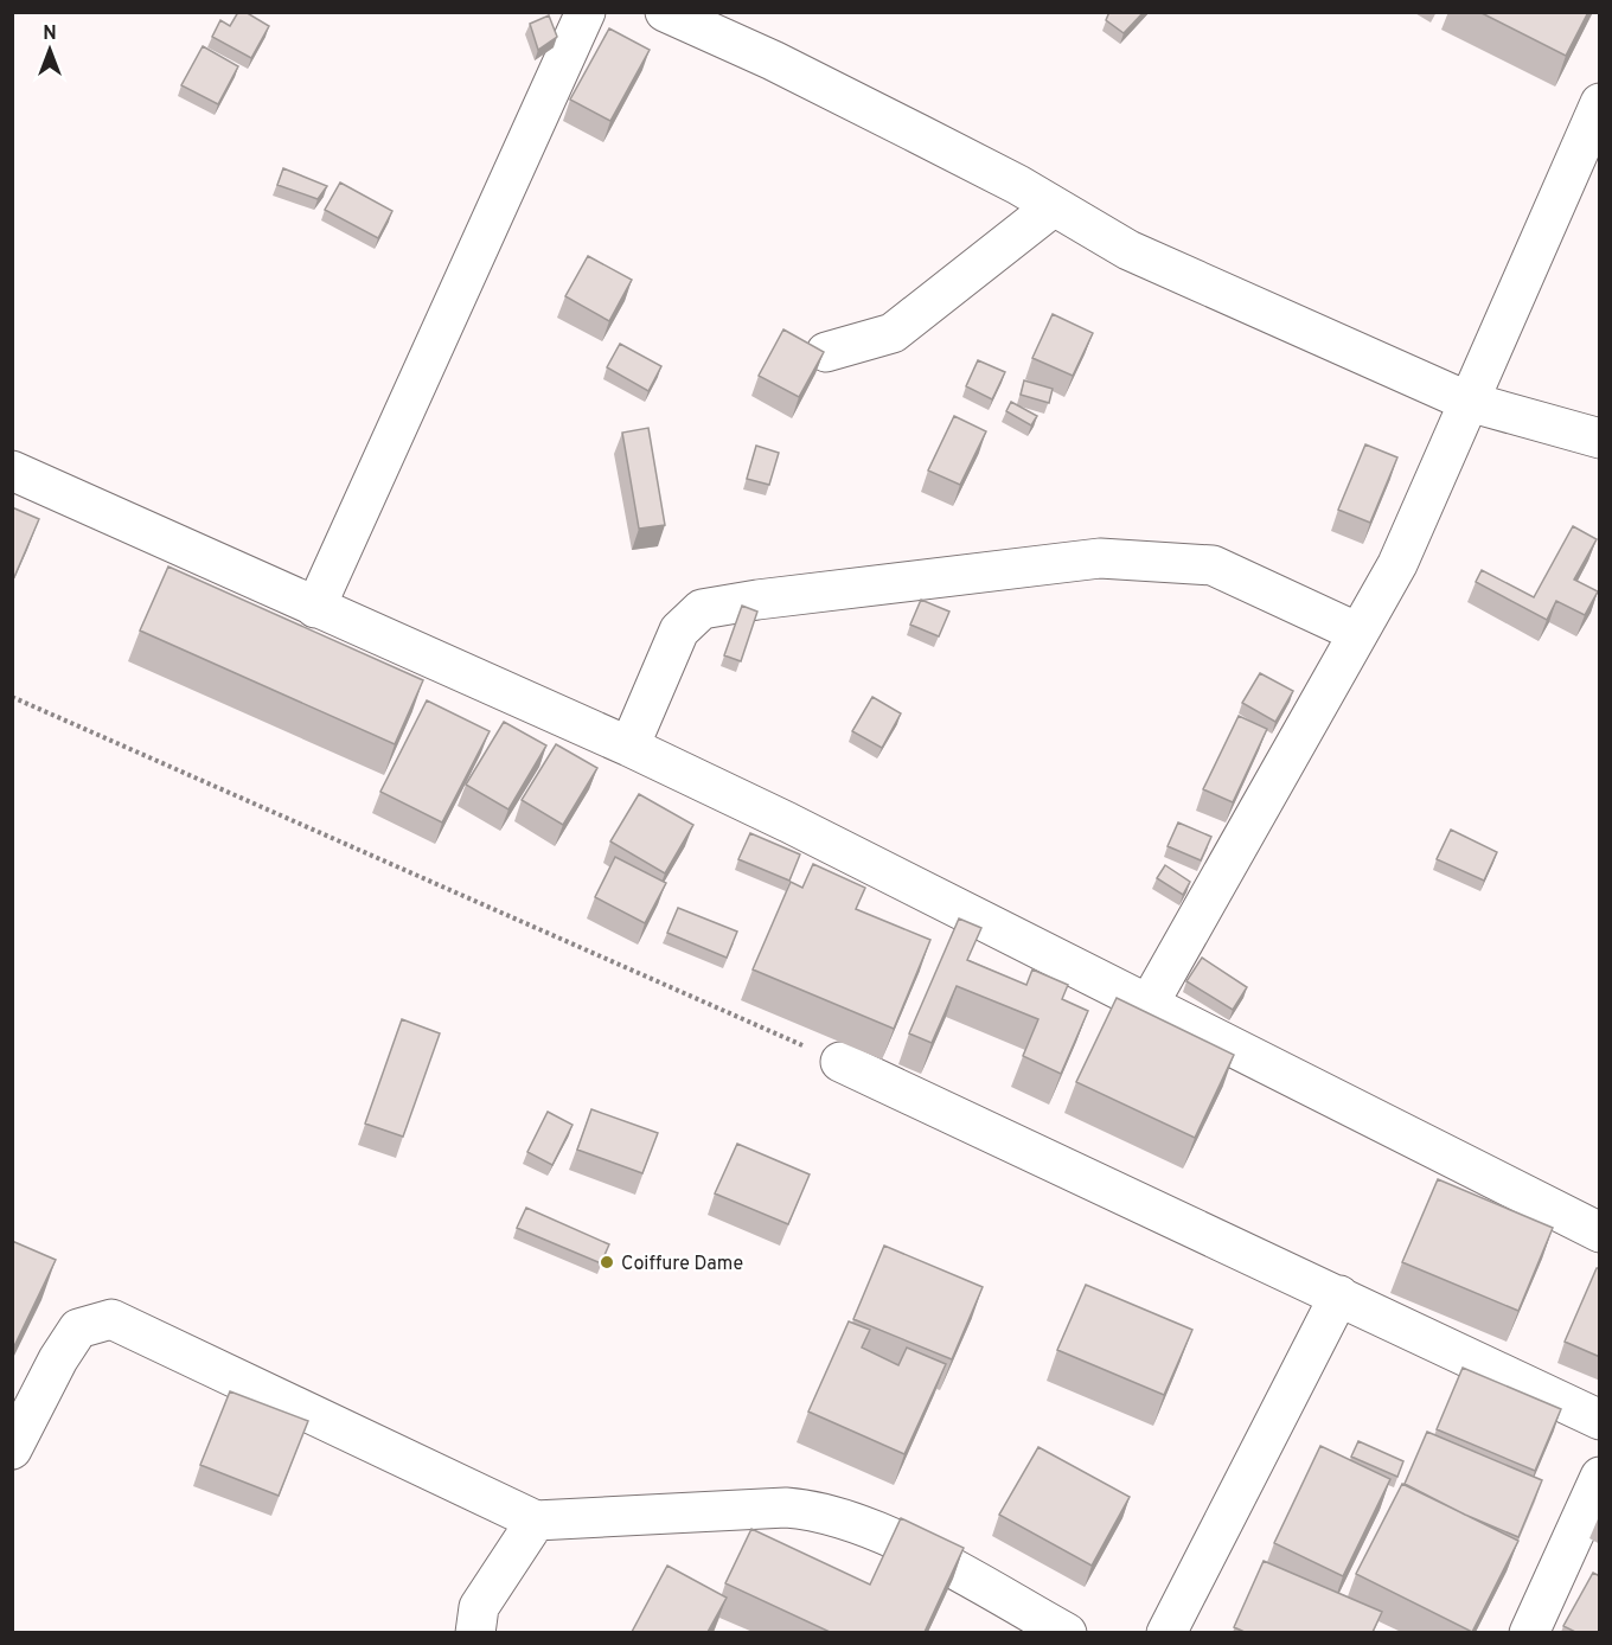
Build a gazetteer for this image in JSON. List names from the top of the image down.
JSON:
{
  "places": ["Coiffure Dame"],
  "north": "top"
}
